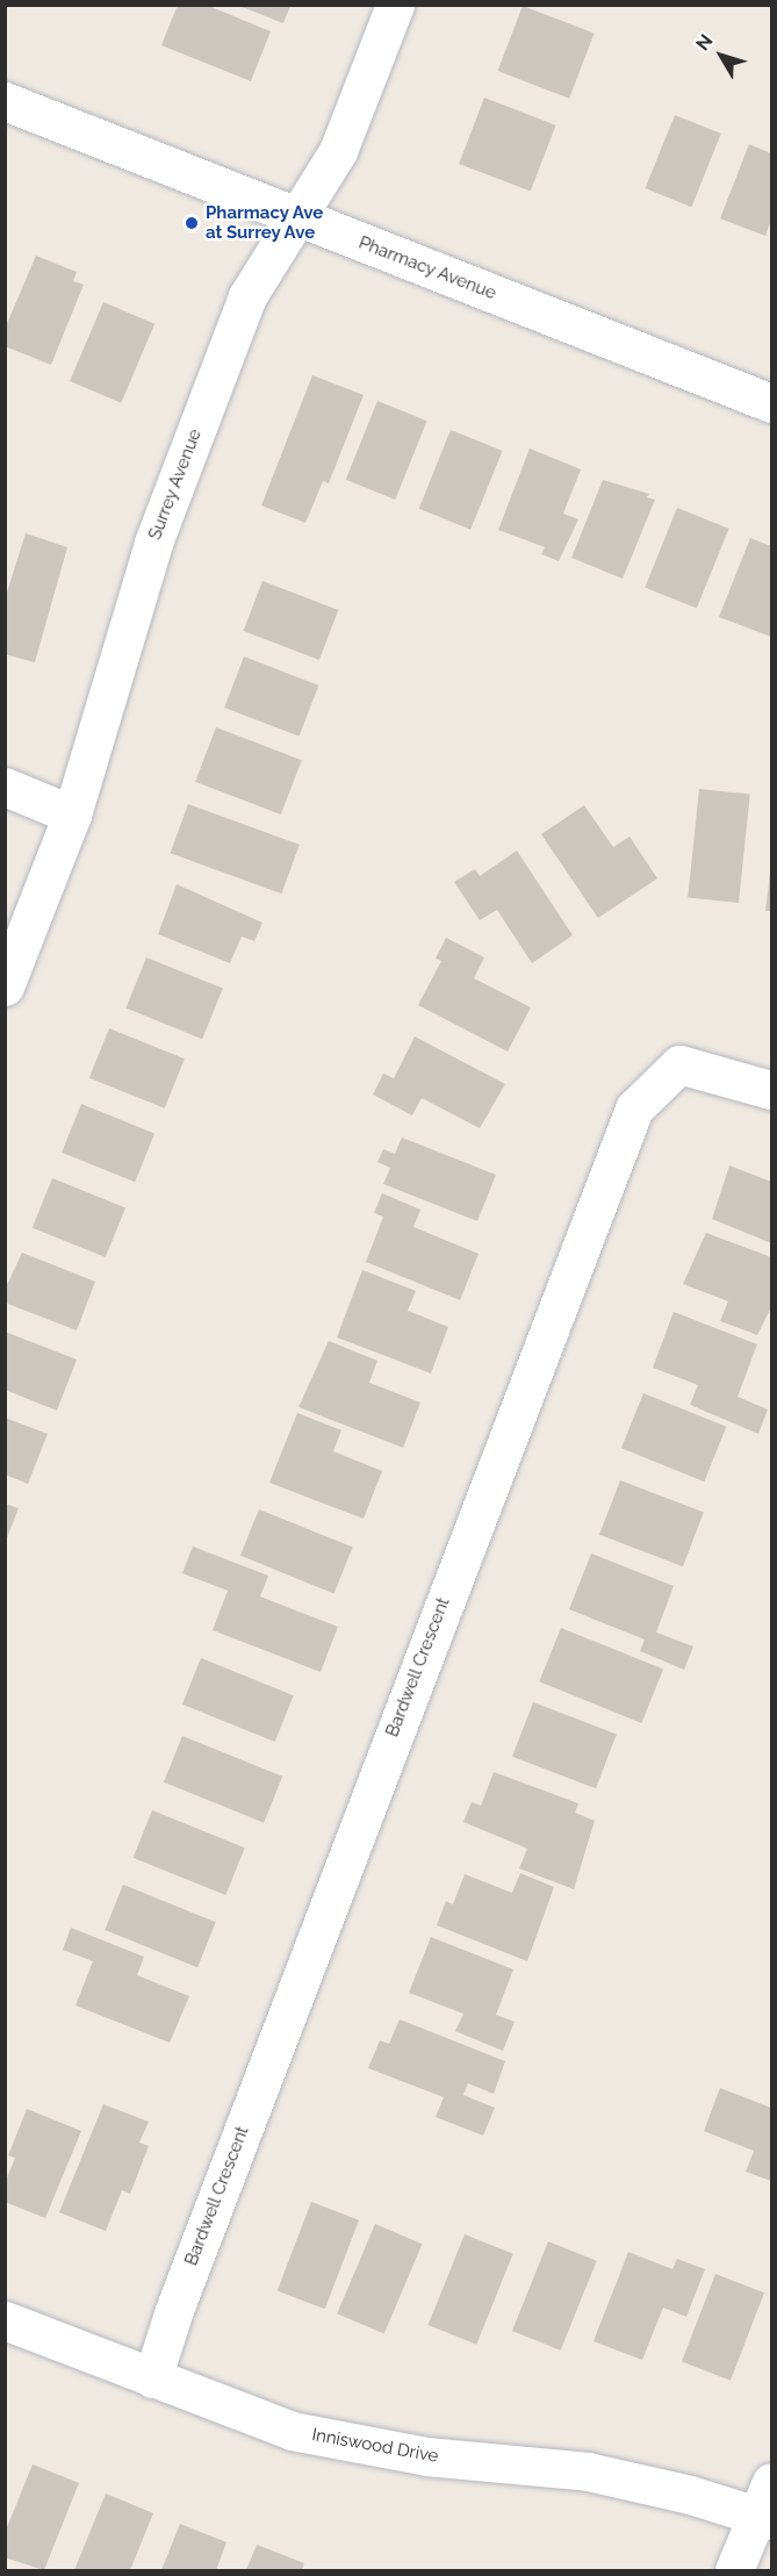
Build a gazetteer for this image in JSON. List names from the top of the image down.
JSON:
{
  "streets": {
    "street": [
      "Pharmacy Avenue",
      "Surrey Avenue",
      "Bardwell Crescent",
      "Inniswood Drive"
    ]
  },
  "crossings": [
    ["Pharmacy Avenue", "Surrey Avenue"],
    ["Bardwell Crescent", "Inniswood Drive"]
  ],
  "places": ["Pharmacy Ave at Surrey Ave"],
  "north": "top left"
}
